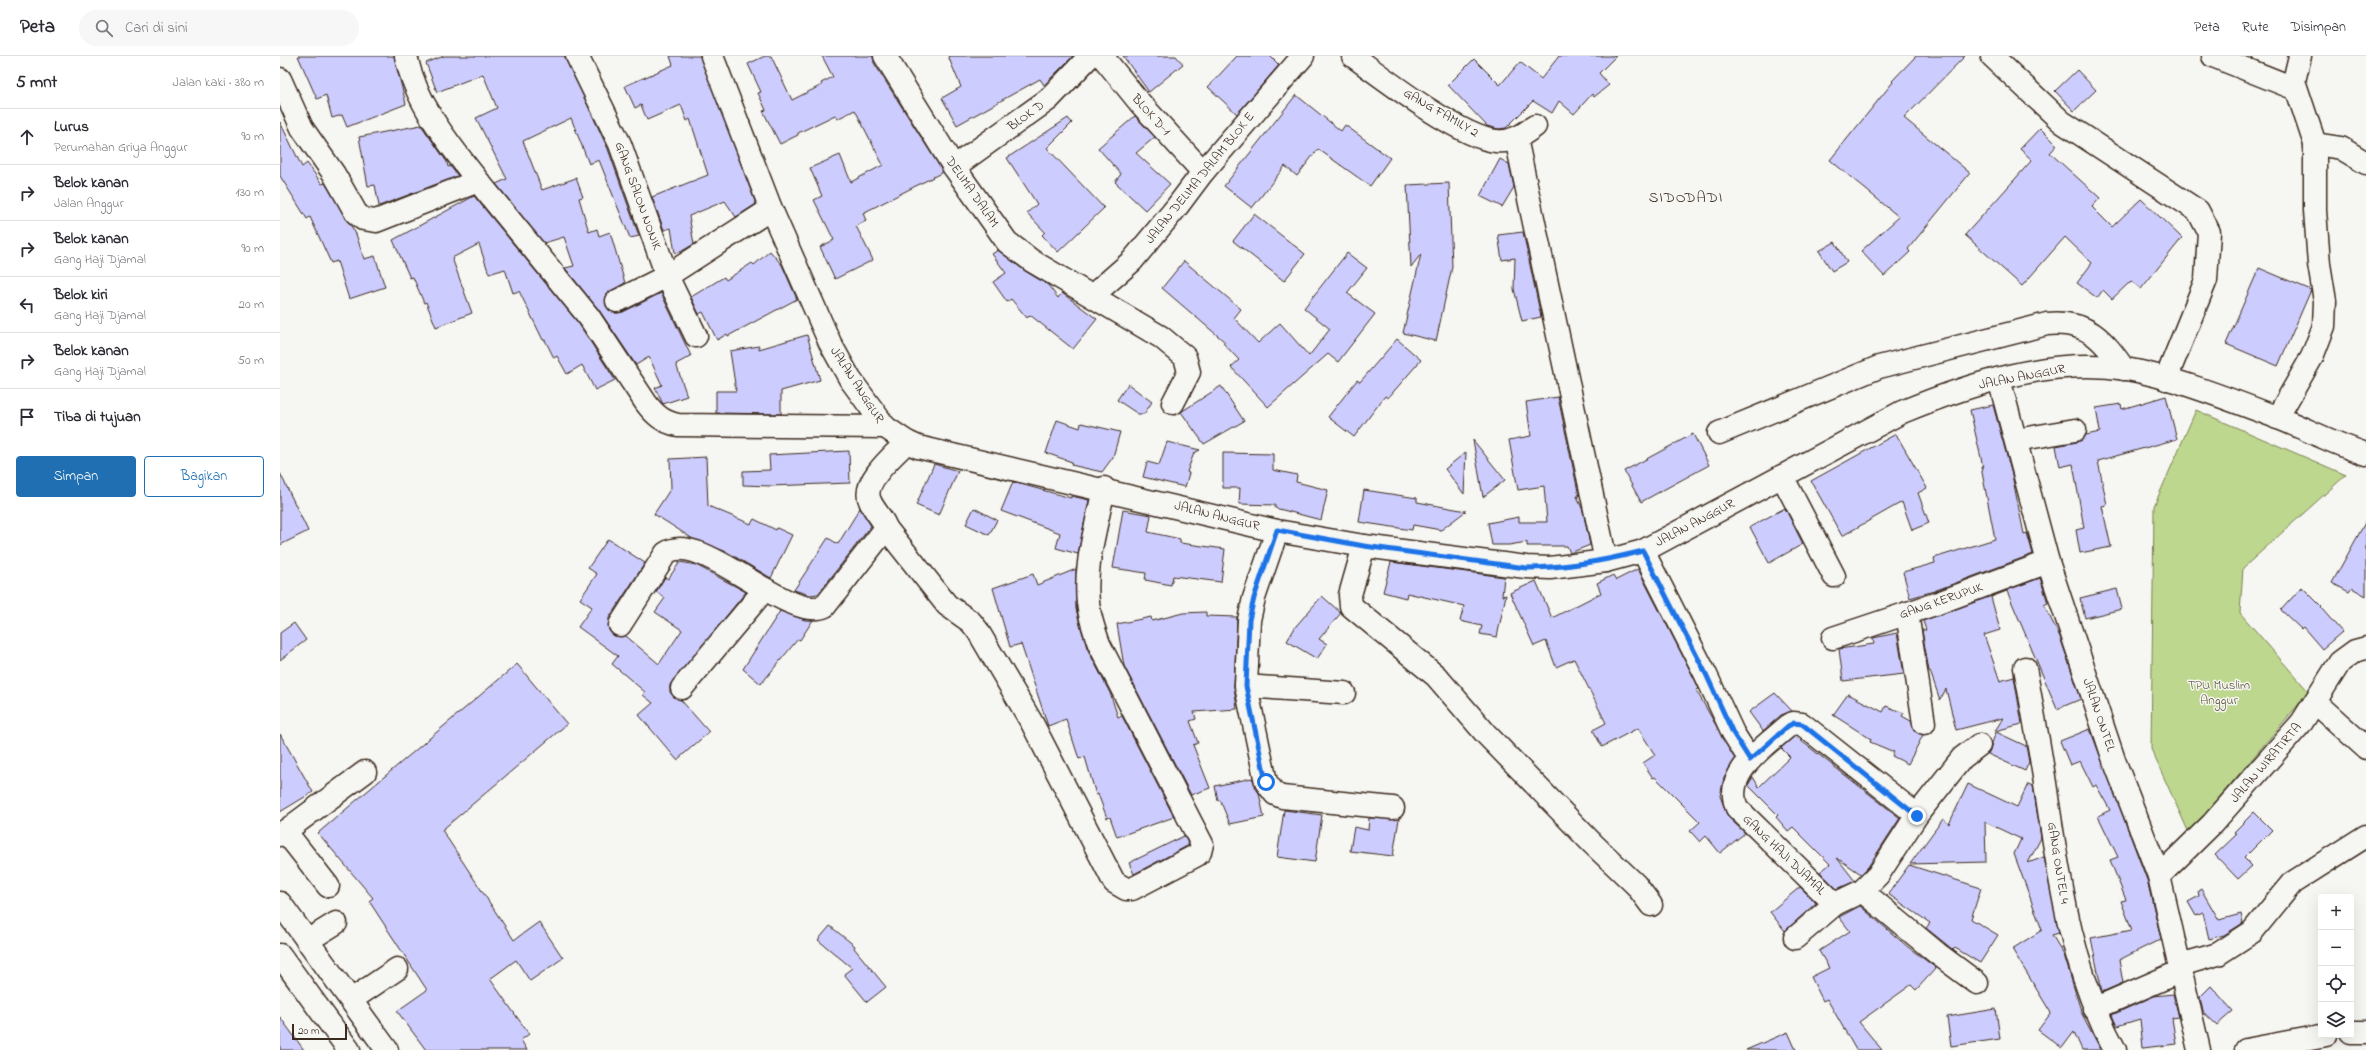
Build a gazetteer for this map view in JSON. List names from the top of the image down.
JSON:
{
  "streets": {
    "main road": [
      "GANG FAMILY 2",
      "BLOK D-1",
      "BLOK D",
      "JALAN DELIMA DALAM BLOK E",
      "DELIMA DALAM",
      "GANG SALON NONIK",
      "JALAN ANGGUR",
      "GANG KERUPUK",
      "JALAN ONTEL",
      "JALAN WIRATIRTA",
      "GANG HAJI DJAMAL",
      "GANG ONTEL 4"
    ]
  },
  "crossings": [
    ["BLOK D-1", "JALAN DELIMA DALAM BLOK E"],
    ["BLOK D", "DELIMA DALAM"],
    ["JALAN DELIMA DALAM BLOK E", "DELIMA DALAM"],
    ["JALAN ANGGUR", "JALAN ONTEL"],
    ["GANG KERUPUK", "JALAN ONTEL"],
    ["JALAN ONTEL", "JALAN WIRATIRTA"]
  ],
  "districts": ["SIDODADI"],
  "parks": ["TPU Muslim Anggur"],
  "scale_bar": "20 m",
  "page": {
    "header": "Peta",
    "search": "Cari di sini",
    "nav": ["Peta", "Rute", "Disimpan"],
    "heading": ["5 mnt", "Jalan kaki · 380 m"],
    "list": [
      ["Lurus", "Perumahan Griya Anggur", "90 m"],
      ["Belok kanan", "Jalan Anggur", "130 m"],
      ["Belok kanan", "Gang Haji Djamal", "90 m"],
      ["Belok kiri", "Gang Haji Djamal", "20 m"],
      ["Belok kanan", "Gang Haji Djamal", "50 m"],
      "Tiba di tujuan"
    ],
    "buttons": ["Simpan", "Bagikan"],
    "map_buttons": ["+", "−"],
    "scale": "20 m"
  }
}
